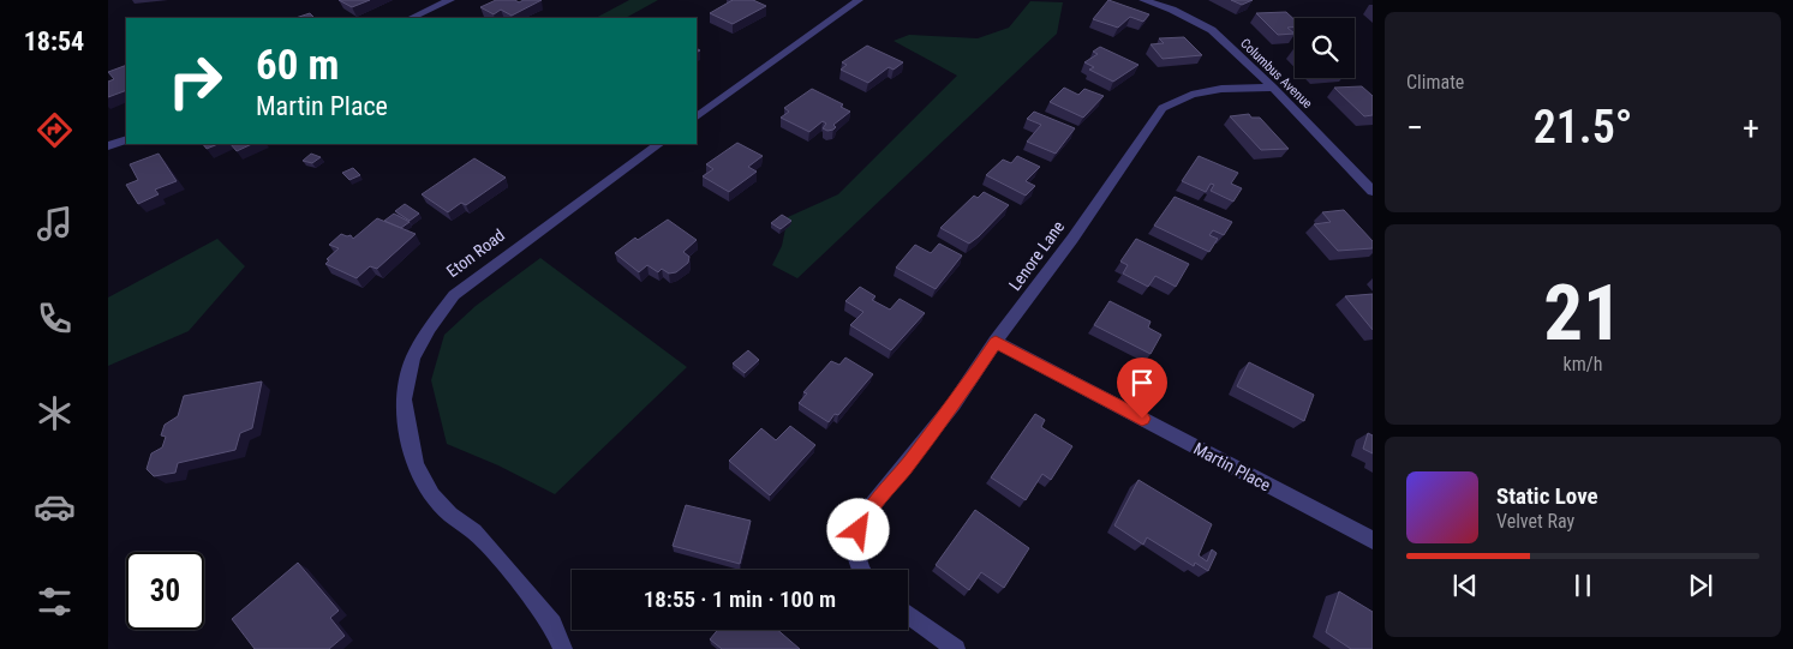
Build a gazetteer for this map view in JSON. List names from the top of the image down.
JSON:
{
  "streets": {
    "street": [
      "Columbus Avenue",
      "Eton Road",
      "Lenore Lane",
      "Martin Place"
    ]
  },
  "crossings": [
    ["Columbus Avenue", "Lenore Lane"],
    ["Lenore Lane", "Martin Place"]
  ],
  "page": {
    "tabs": "18:54",
    "tile": [
      "Climate",
      ["21", "km/h"]
    ],
    "turn": ["60 m", "Martin Place"],
    "heat": ["−", "21.5°", "+"],
    "song": ["Static Love", "Velvet Ray"],
    "limit": "30",
    "trip": "18:55 · 1 min · 100 m"
  }
}
